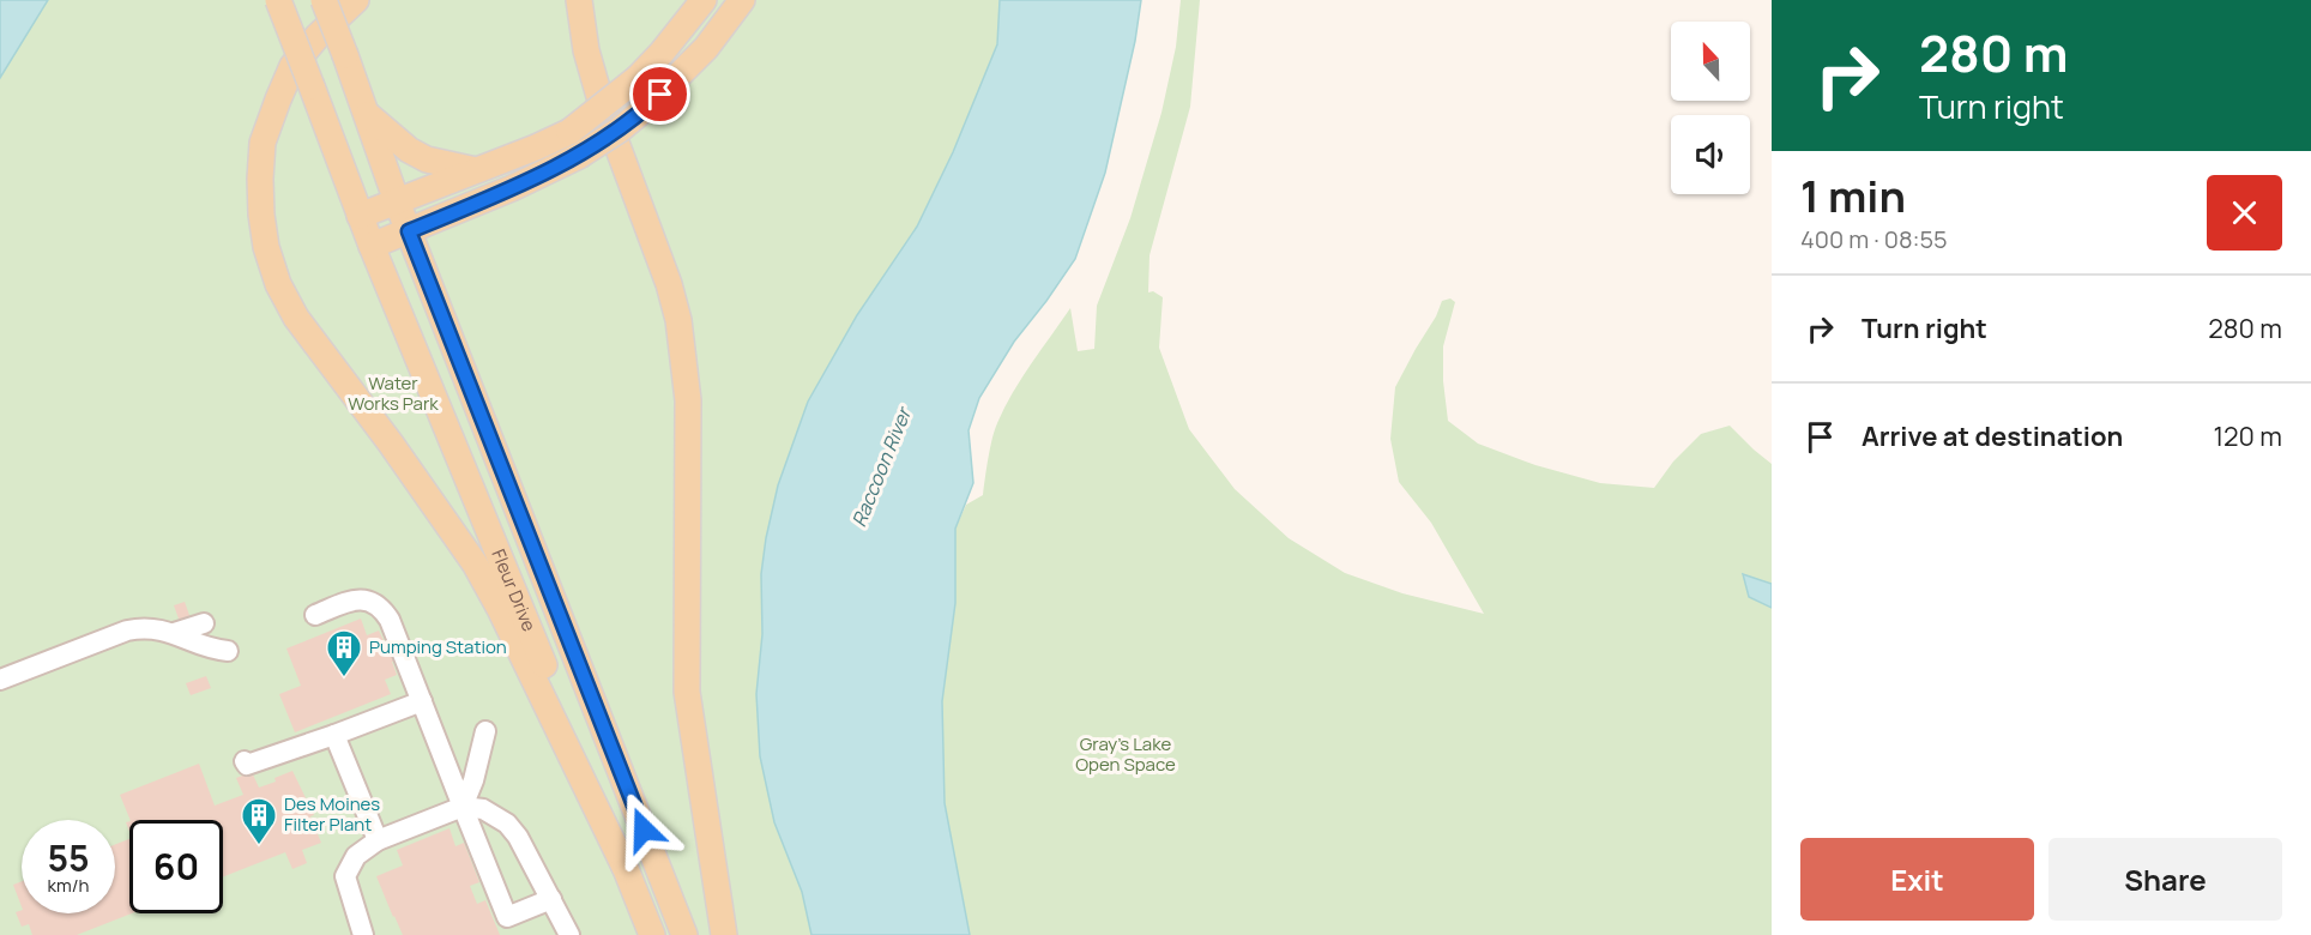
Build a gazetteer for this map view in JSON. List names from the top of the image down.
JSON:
{
  "streets": {
    "main road": ["Fleur Drive"]
  },
  "water": ["Raccoon River"],
  "parks": ["Water Works Park", "Gray's Lake Open Space"],
  "places": {
    "building": ["Pumping Station", "Des Moines Filter Plant"]
  },
  "north": "top",
  "page": {
    "turn": ["280 m", "Turn right"],
    "heading": ["1 min", "400 m · 08:55"],
    "list": [
      {
        "name": "Turn right",
        "value": "280 m"
      },
      {
        "name": "Arrive at destination",
        "value": "120 m"
      }
    ],
    "speed": "55 km/h",
    "limit": "60",
    "buttons": ["Exit", "Share"]
  }
}
